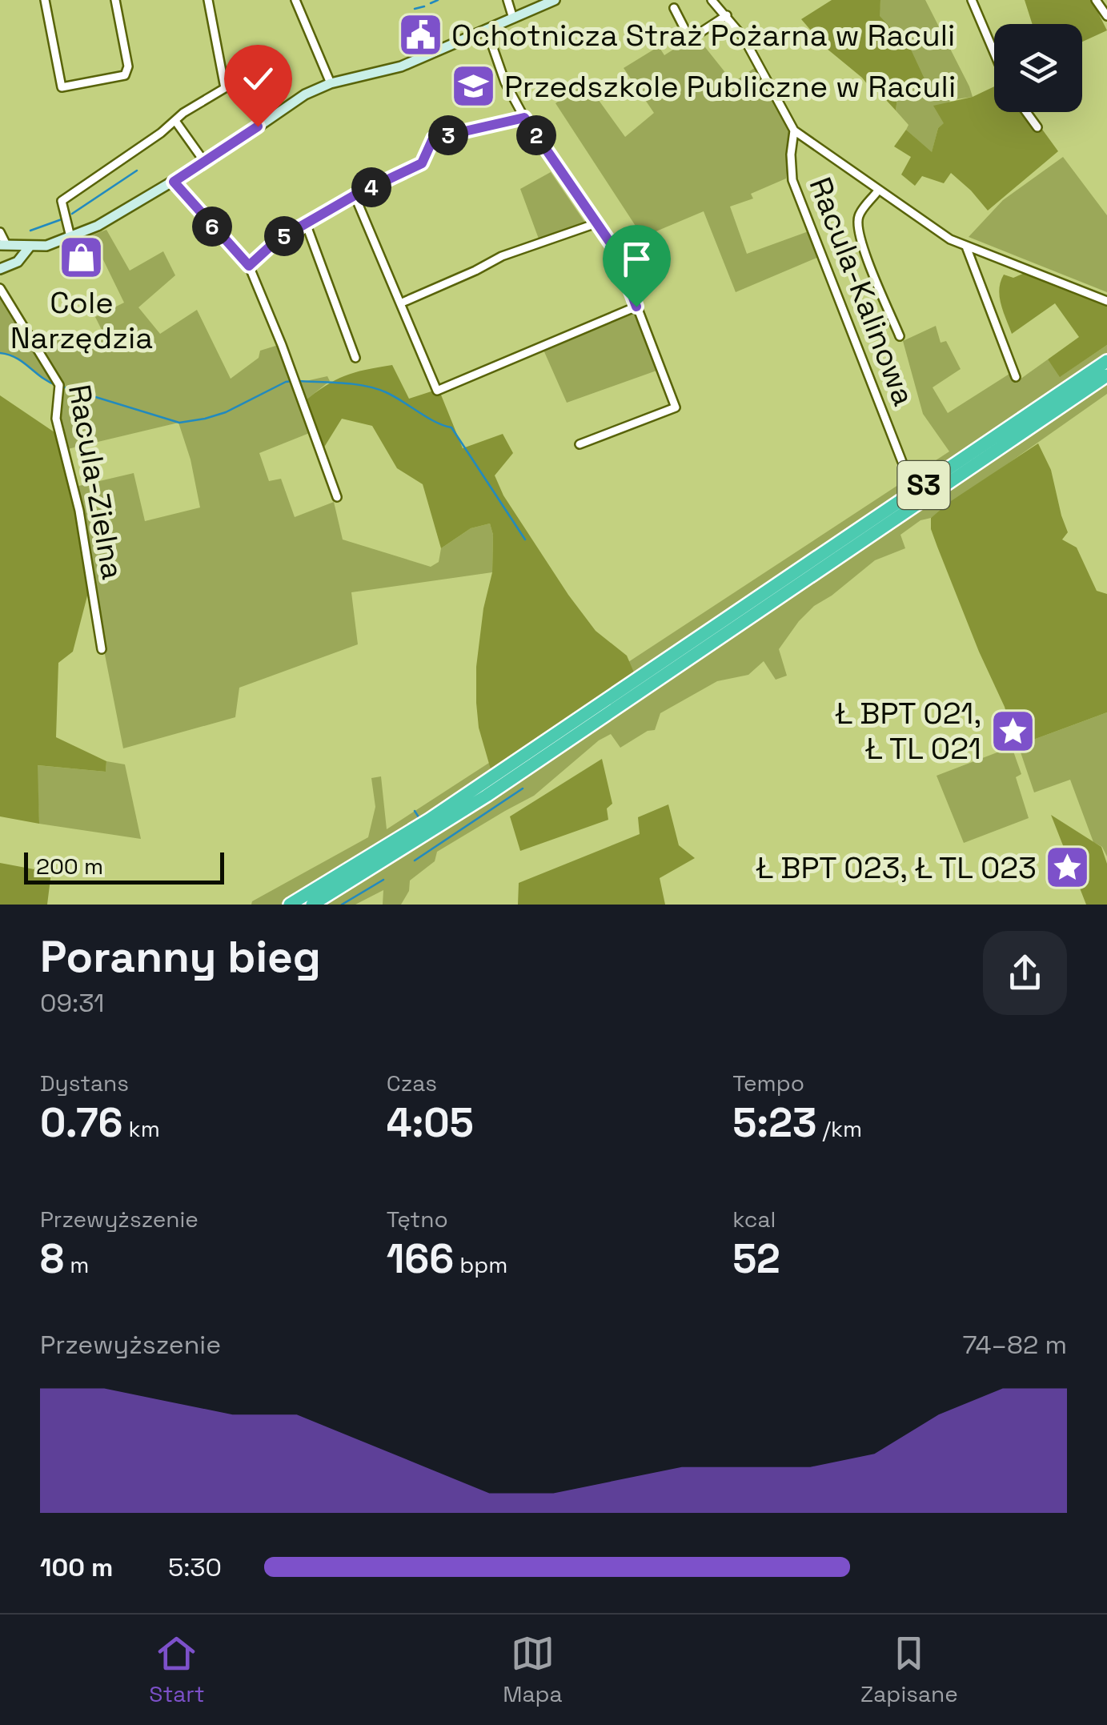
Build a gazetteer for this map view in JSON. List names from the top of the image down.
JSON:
{
  "streets": {
    "highway": ["S3"],
    "street": ["Racula-Kalinowa", "Racula-Zielna"]
  },
  "places": {
    "public building": ["Ochotnicza Straż Pożarna w Raculi"],
    "school or university": ["Przedszkole Publiczne w Raculi"],
    "shop": ["Cole Narzędzia"],
    "place": ["Ł BPT 021, Ł TL 021", "Ł BPT 023, Ł TL 023"]
  },
  "scale_bar": "200 m",
  "page": {
    "pins": [
      "2",
      "3",
      "4",
      "6",
      "5"
    ],
    "scale": "200 m",
    "heading": ["Poranny bieg", "09:31"],
    "stats": [
      ["Dystans", "0.76 km"],
      ["Czas", "4:05"],
      ["Tempo", "5:23 /km"],
      ["Przewyższenie", "8 m"],
      ["Tętno", "166 bpm"],
      ["kcal", "52"]
    ],
    "chart": ["Przewyższenie", "74–82 m"],
    "list": [
      {
        "name": "100 m",
        "note": "5:30"
      }
    ],
    "tabs": ["Start", "Mapa", "Zapisane"]
  }
}
